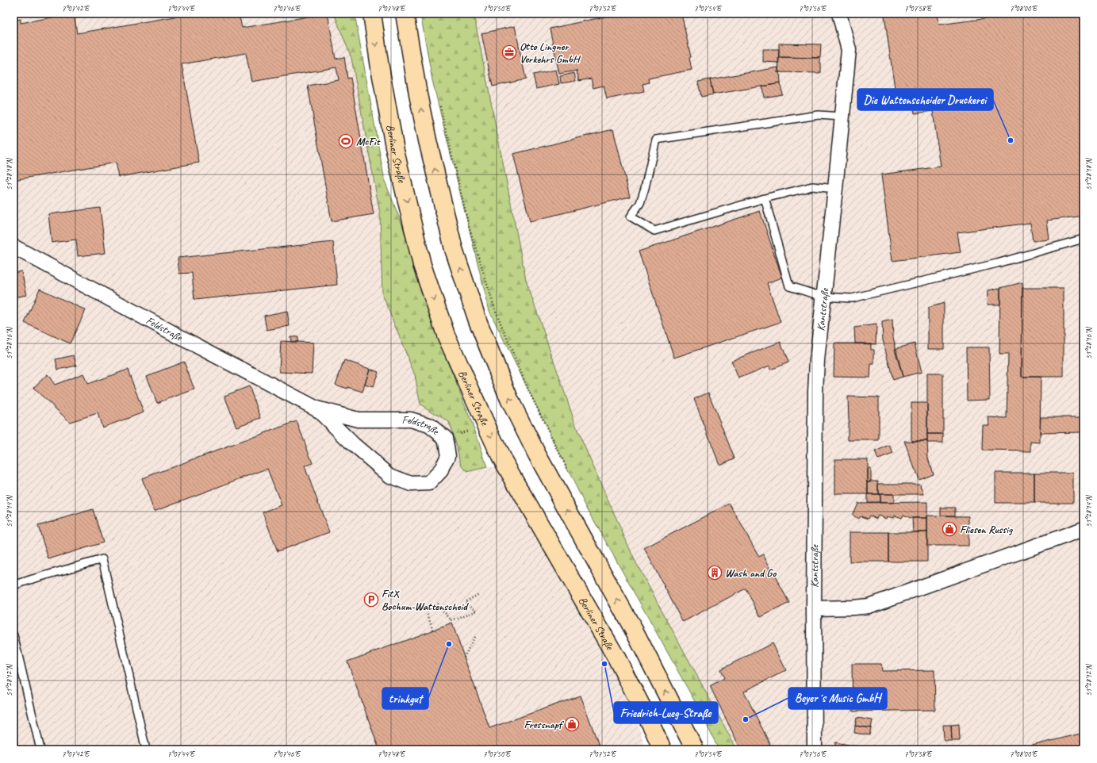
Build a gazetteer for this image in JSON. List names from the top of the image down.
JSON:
{
  "streets": {
    "main road": ["Berliner Straße"],
    "street": ["Kantstraße", "Feldstraße"]
  },
  "places": {
    "office": ["Otto Lingner Verkehrs GmbH"],
    "other": [
      "Die Wattenscheider Druckerei",
      "trinkgut",
      "Friedrich-Lueg-Straße",
      "Beyer´s Music GmbH"
    ],
    "sports": ["McFit"],
    "shop": ["Fliesen Russig", "Fressnapf"],
    "building": ["Wash and Go"],
    "parking": ["FitX Bochum-Wattenscheid"]
  },
  "coordinates": [
    "7°07'42\"E",
    "7°07'44\"E",
    "7°07'46\"E",
    "7°07'48\"E",
    "7°07'50\"E",
    "7°07'52\"E",
    "7°07'54\"E",
    "7°07'56\"E",
    "7°07'58\"E",
    "7°08'00\"E",
    "51°28'18\"N",
    "51°28'16\"N",
    "51°28'14\"N",
    "51°28'12\"N"
  ]
}
